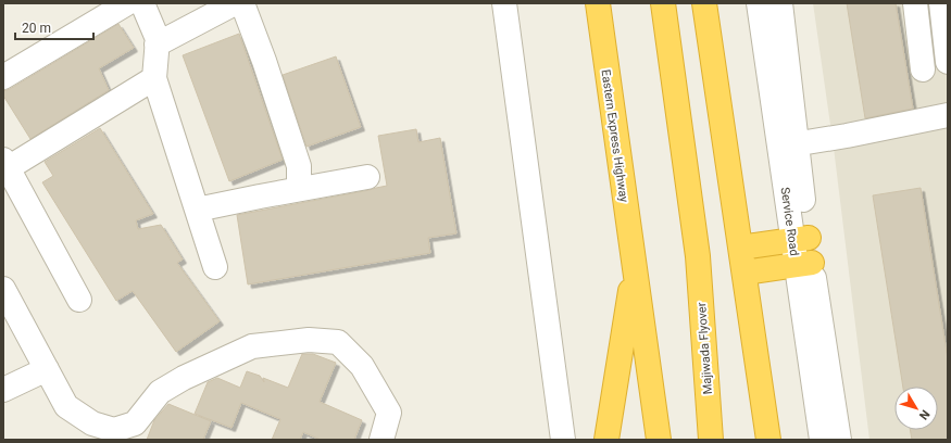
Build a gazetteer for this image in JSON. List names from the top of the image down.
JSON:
{
  "streets": {
    "highway": ["Eastern Express Highway", "Majiwada Flyover"],
    "street": ["Service Road"]
  },
  "scale_bar": "20 m",
  "north": "bottom right"
}
